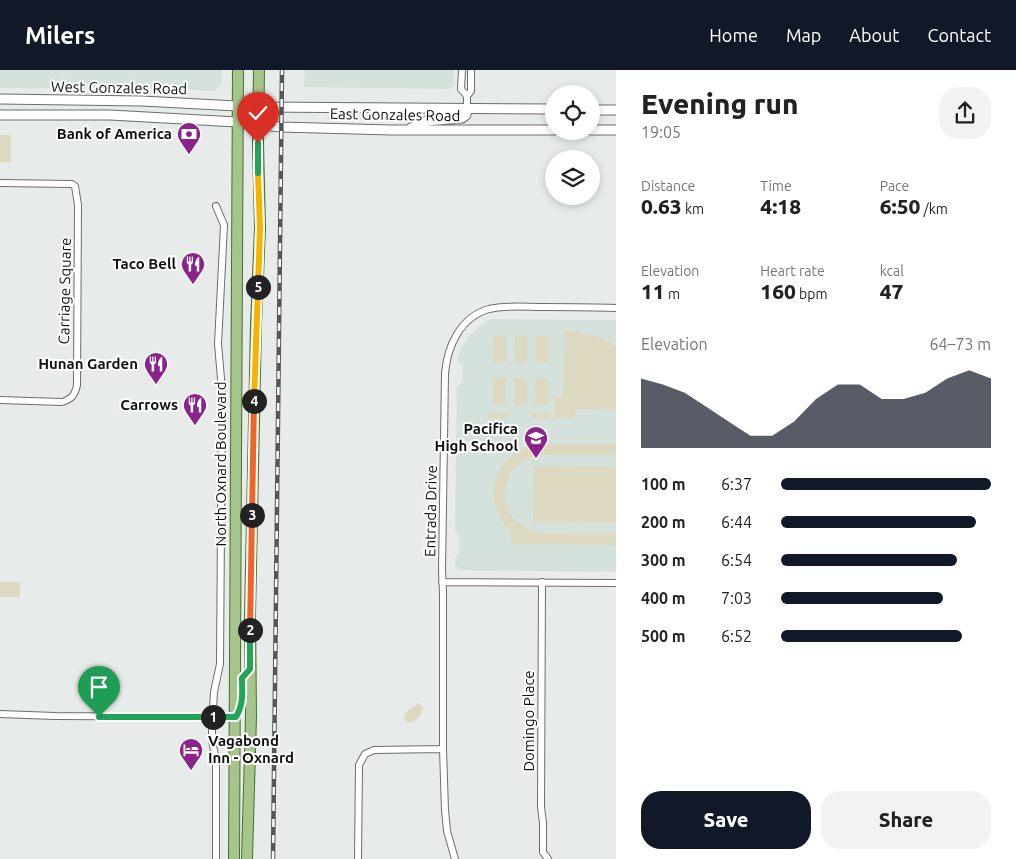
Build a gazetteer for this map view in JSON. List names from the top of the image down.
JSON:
{
  "streets": {
    "main road": ["West Gonzales Road", "East Gonzales Road", "North Oxnard Boulevard"],
    "street": ["Carriage Square", "Entrada Drive", "Domingo Place"]
  },
  "crossings": [
    ["West Gonzales Road", "East Gonzales Road"],
    ["West Gonzales Road", "North Oxnard Boulevard"],
    ["East Gonzales Road", "North Oxnard Boulevard"]
  ],
  "places": {
    "bank": ["Bank of America"],
    "restaurant": ["Taco Bell", "Hunan Garden", "Carrows"],
    "school or university": ["Pacifica High School"],
    "hotel": ["Vagabond Inn - Oxnard"]
  },
  "page": {
    "header": "Milers",
    "nav": [
      "Home",
      "Map",
      "About",
      "Contact"
    ],
    "heading": ["Evening run", "19:05"],
    "stats": [
      ["Distance", "0.63 km"],
      ["Time", "4:18"],
      ["Pace", "6:50 /km"],
      ["Elevation", "11 m"],
      ["Heart rate", "160 bpm"],
      ["kcal", "47"]
    ],
    "pins": [
      "5",
      "4",
      "3",
      "2",
      "1"
    ],
    "chart": ["Elevation", "64–73 m"],
    "list": [
      {
        "name": "100 m",
        "note": "6:37"
      },
      {
        "name": "200 m",
        "note": "6:44"
      },
      {
        "name": "300 m",
        "note": "6:54"
      },
      {
        "name": "400 m",
        "note": "7:03"
      },
      {
        "name": "500 m",
        "note": "6:52"
      }
    ],
    "buttons": ["Save", "Share"]
  }
}
